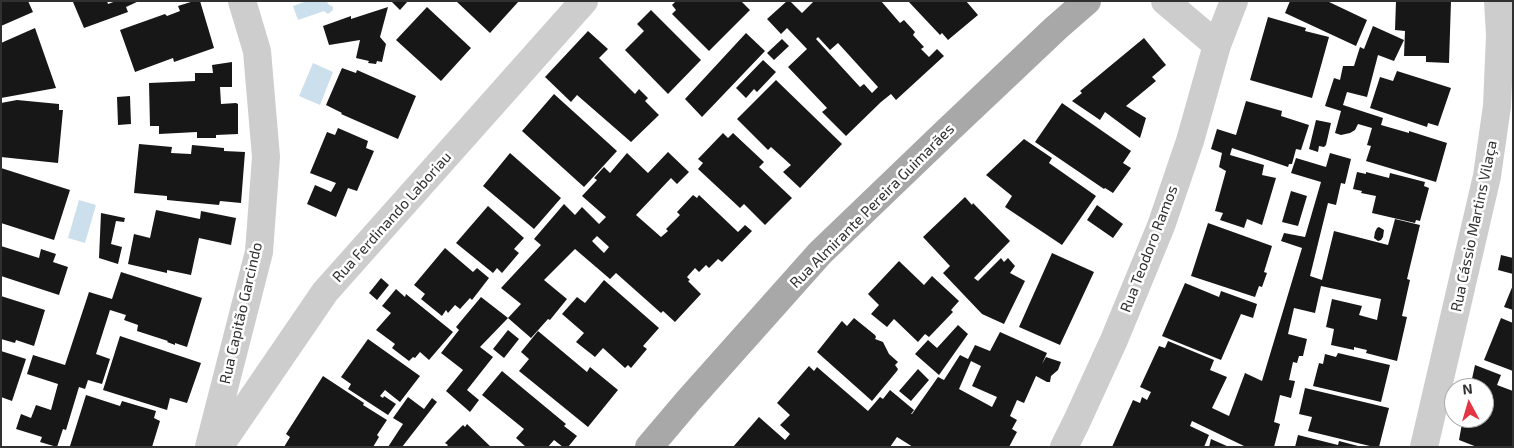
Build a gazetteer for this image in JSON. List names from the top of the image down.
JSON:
{
  "streets": {
    "main road": ["Rua Almirante Pereira Guimarães"],
    "street": [
      "Rua Ferdinando Laboriau",
      "Rua Cássio Martins Vilaça",
      "Rua Teodoro Ramos",
      "Rua Capitão Garcindo"
    ]
  },
  "north": "top"
}
